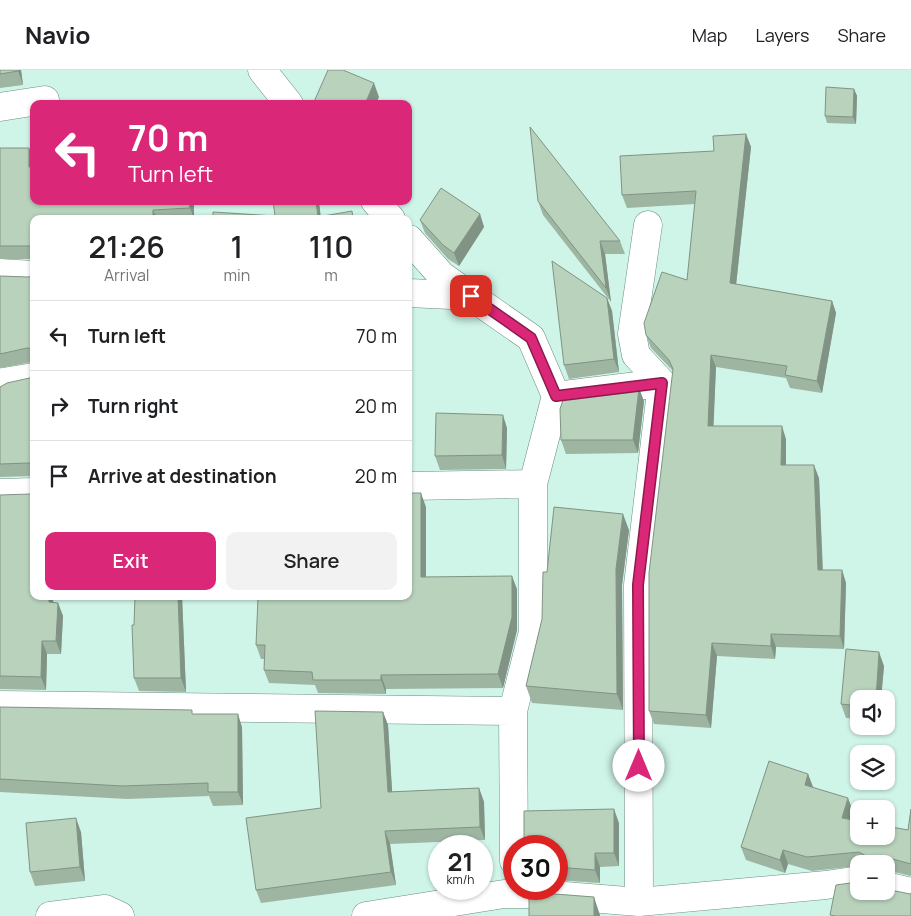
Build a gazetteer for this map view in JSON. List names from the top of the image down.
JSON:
{
  "page": {
    "header": "Navio",
    "nav": ["Map", "Layers", "Share"],
    "turn": ["70 m", "Turn left"],
    "eta": [
      "21:26",
      "Arrival",
      "1",
      "min",
      "110",
      "m"
    ],
    "list": [
      {
        "name": "Turn left",
        "value": "70 m"
      },
      {
        "name": "Turn right",
        "value": "20 m"
      },
      {
        "name": "Arrive at destination",
        "value": "20 m"
      }
    ],
    "buttons": ["Exit", "Share"],
    "map_buttons": ["+", "−"],
    "speed": "21 km/h",
    "limit": "30"
  }
}
